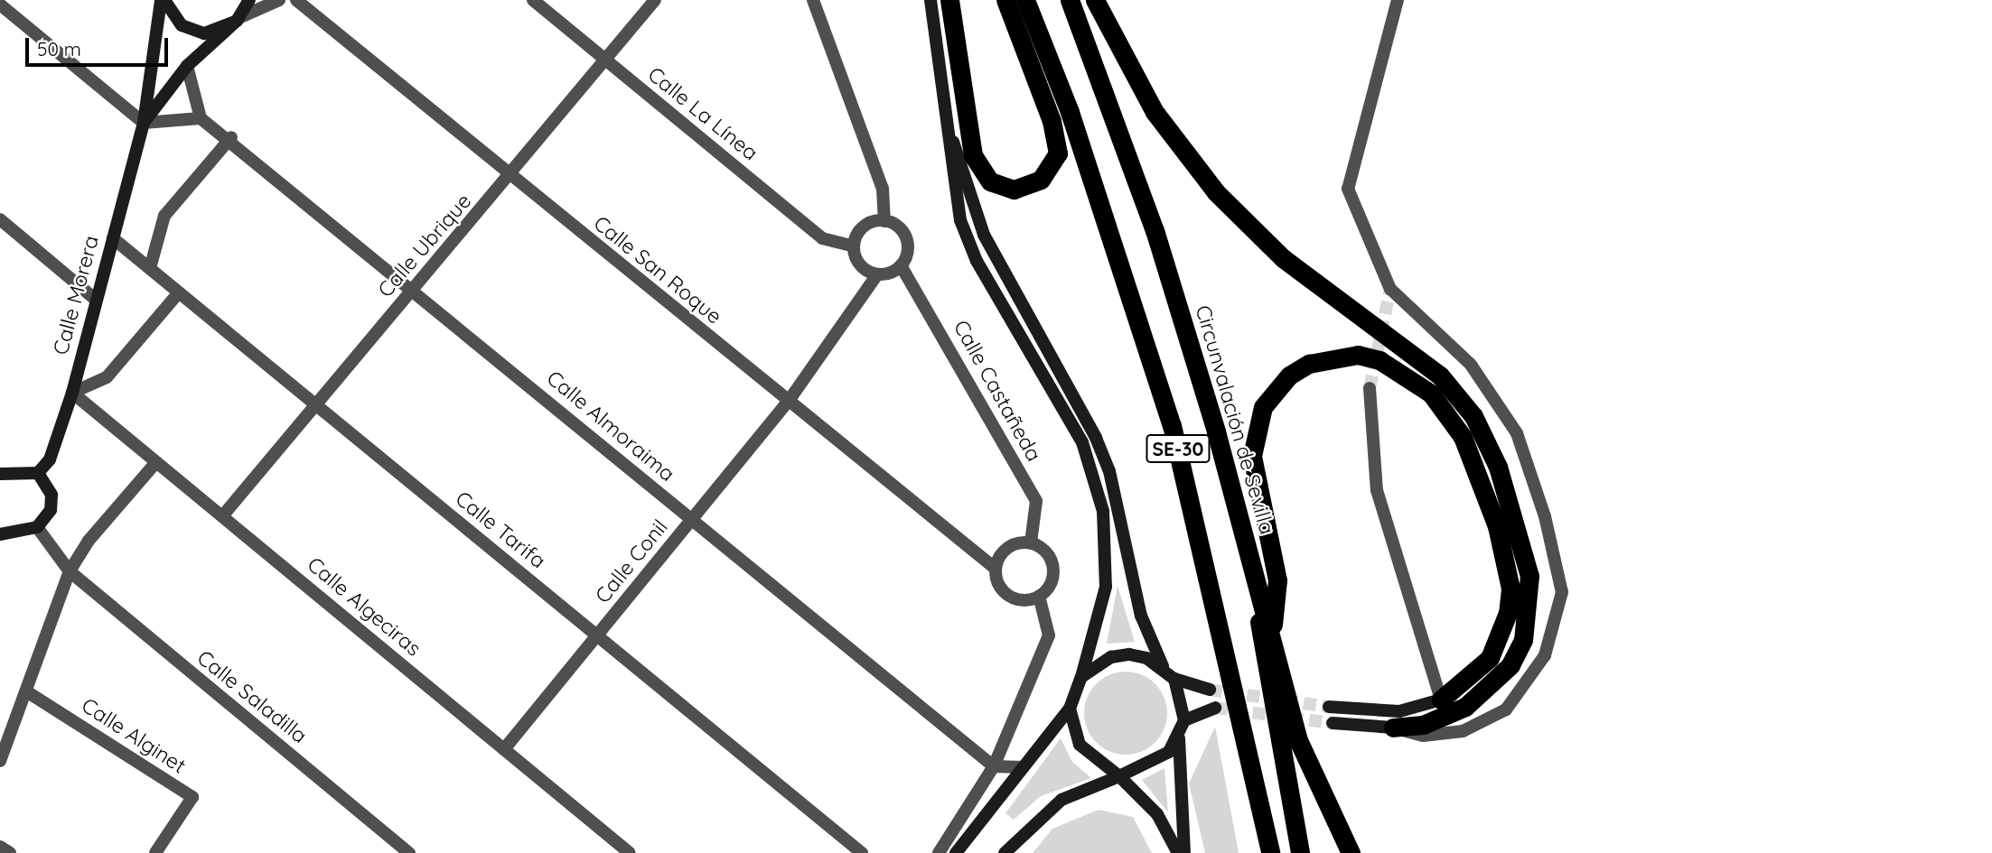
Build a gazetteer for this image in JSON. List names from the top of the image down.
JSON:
{
  "streets": {
    "highway": ["Circunvalación de Sevilla", "SE-30"],
    "main road": ["Calle Morera"],
    "street": [
      "Calle La Línea",
      "Calle Ubrique",
      "Calle San Roque",
      "Calle Castañeda",
      "Calle Almoraima",
      "Calle Tarifa",
      "Calle Conil",
      "Calle Algeciras",
      "Calle Saladilla",
      "Calle Alginet"
    ]
  },
  "crossings": [
    ["Calle La Línea", "Calle Ubrique"],
    ["Calle La Línea", "Calle Castañeda"],
    ["Calle La Línea", "Calle Conil"],
    ["Calle Ubrique", "Calle San Roque"],
    ["Calle Ubrique", "Calle Almoraima"],
    ["Calle Ubrique", "Calle Tarifa"],
    ["Calle Ubrique", "Calle Algeciras"],
    ["Calle San Roque", "Calle Castañeda"],
    ["Calle San Roque", "Calle Conil"],
    ["Calle Morera", "Calle Tarifa"],
    ["Calle Morera", "Calle Algeciras"],
    ["Calle Castañeda", "Calle Conil"],
    ["Calle Almoraima", "Calle Conil"],
    ["Calle Tarifa", "Calle Conil"],
    ["Calle Conil", "Calle Algeciras"]
  ],
  "scale_bar": "50 m"
}
